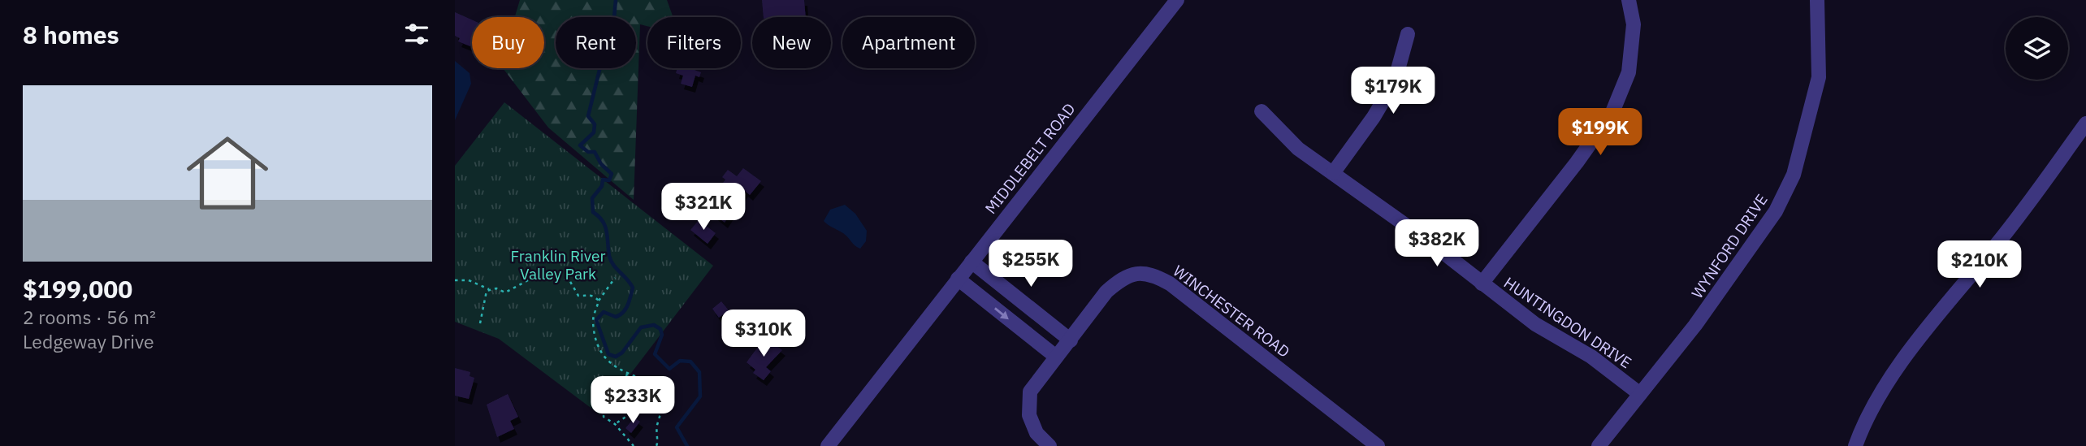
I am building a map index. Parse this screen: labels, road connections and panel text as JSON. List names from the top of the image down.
{
  "streets": {
    "street": [
      "MIDDLEBELT ROAD",
      "WYNFORD DRIVE",
      "WINCHESTER ROAD",
      "HUNTINGDON DRIVE"
    ]
  },
  "crossings": [
    ["WYNFORD DRIVE", "HUNTINGDON DRIVE"]
  ],
  "parks": ["Franklin River Valley Park"],
  "page": {
    "heading": "8 homes",
    "chip": [
      "Buy",
      "Rent",
      "Filters",
      "New",
      "Apartment"
    ],
    "price": [
      "$179K",
      "$199K",
      "$321K",
      "$382K",
      "$255K",
      "$210K",
      "$310K",
      "$233K"
    ],
    "list": [
      {
        "name": "$199,000",
        "note": "2 rooms · 56 m² · Ledgeway Drive"
      }
    ]
  }
}
